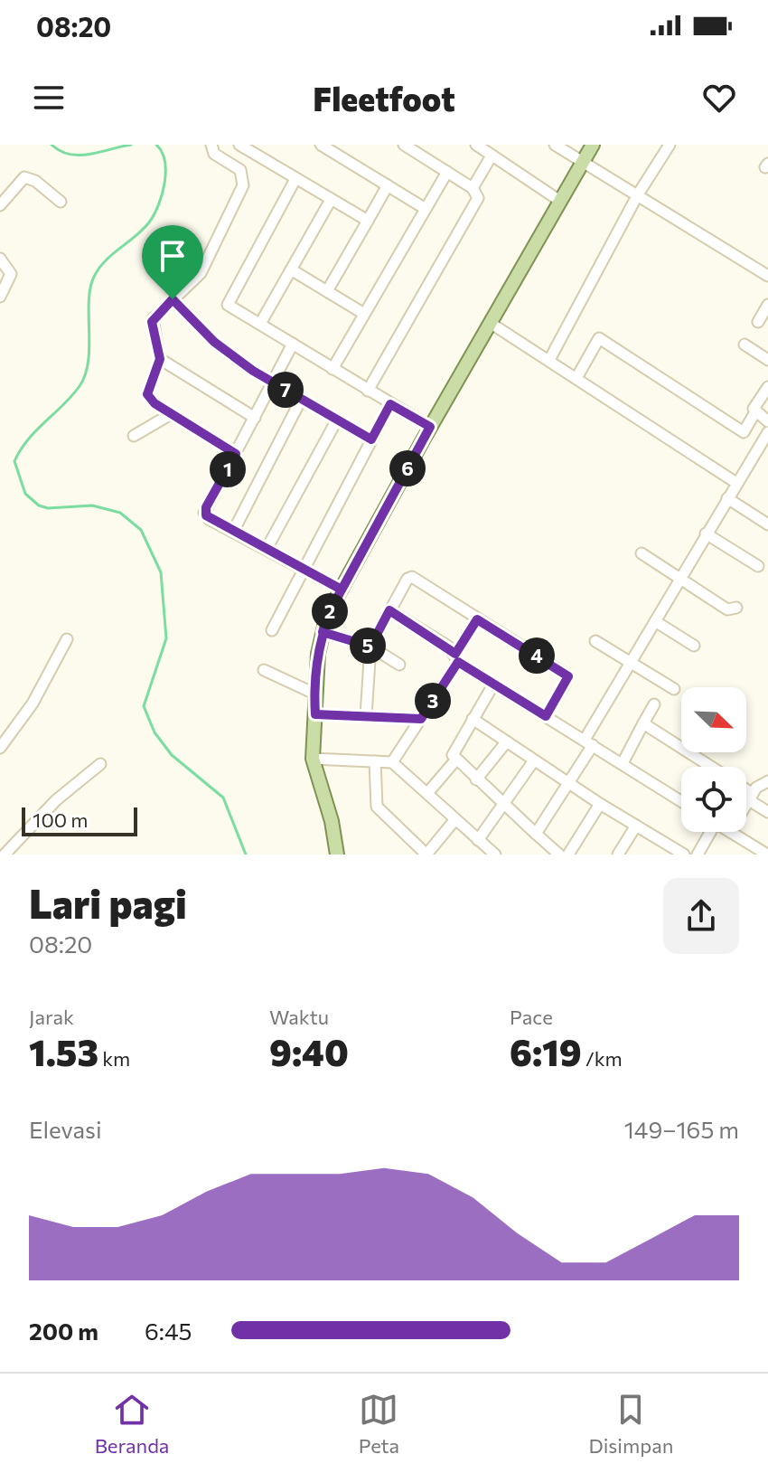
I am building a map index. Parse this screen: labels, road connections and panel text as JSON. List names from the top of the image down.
{
  "scale_bar": "100 m",
  "north": "bottom right",
  "page": {
    "status": "08:20",
    "header": "Fleetfoot",
    "pins": [
      "7",
      "6",
      "1",
      "2",
      "5",
      "4",
      "3"
    ],
    "scale": "100 m",
    "heading": ["Lari pagi", "08:20"],
    "stats": [
      ["Jarak", "1.53 km"],
      ["Waktu", "9:40"],
      ["Pace", "6:19 /km"]
    ],
    "chart": ["Elevasi", "149–165 m"],
    "list": [
      {
        "name": "200 m",
        "note": "6:45"
      }
    ],
    "tabs": ["Beranda", "Peta", "Disimpan"]
  }
}
